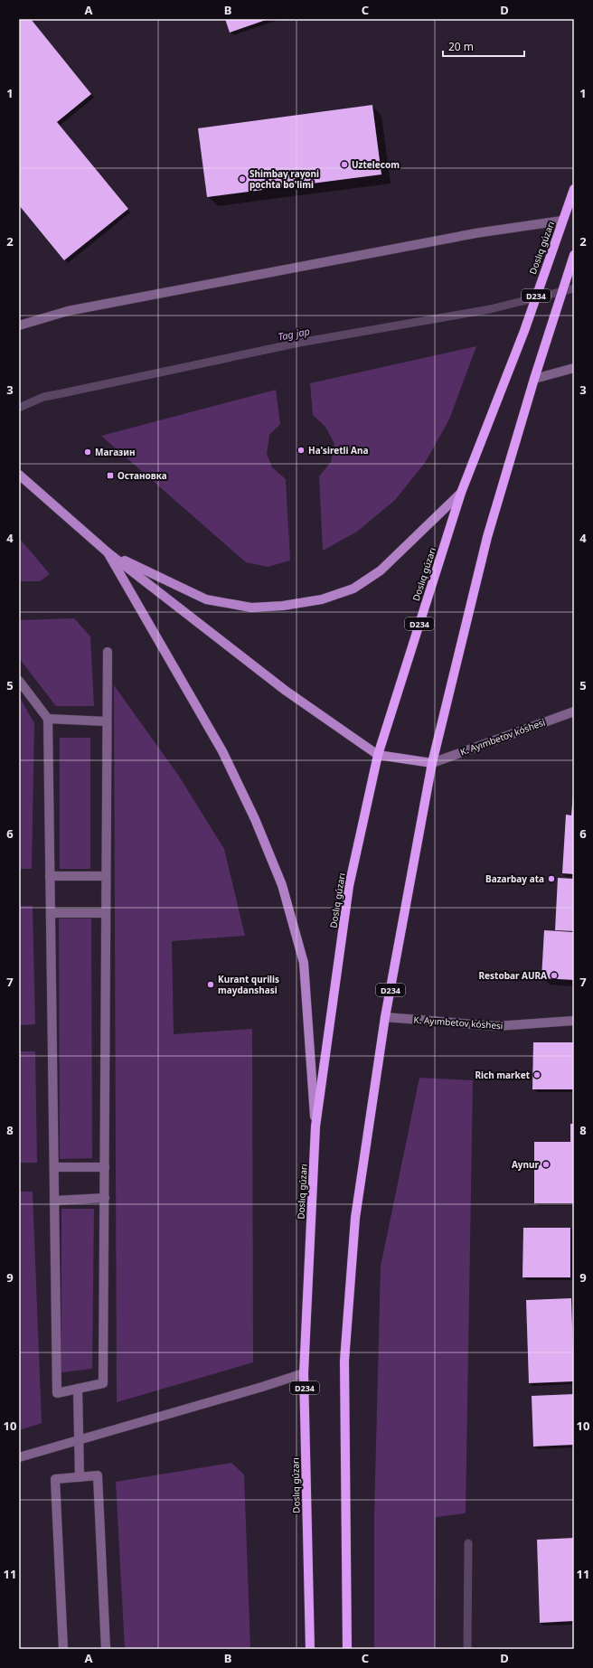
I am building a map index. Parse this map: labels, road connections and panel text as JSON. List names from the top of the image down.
{
  "streets": {
    "main road": ["Doslıq gúzarı", "D234"],
    "street": ["K. Ayımbetov kóshesi"]
  },
  "crossings": [
    ["D234", "K. Ayımbetov kóshesi"]
  ],
  "water": ["Tag jap"],
  "places": {
    "other": [
      "Uztelecom",
      "Shimbay rayoni pochta bo'limi",
      "Ha'siretli Ana",
      "Магазин",
      "Bazarbay ata",
      "Restobar AURA",
      "Kurant qurilis maydanshasi",
      "Rich market",
      "Aynur"
    ],
    "transit": ["Остановка"]
  },
  "scale_bar": "20 m",
  "grid": {
    "columns": [
      "A",
      "B",
      "C",
      "D"
    ],
    "rows": [
      "1",
      "2",
      "3",
      "4",
      "5",
      "6",
      "7",
      "8",
      "9",
      "10",
      "11"
    ]
  }
}
